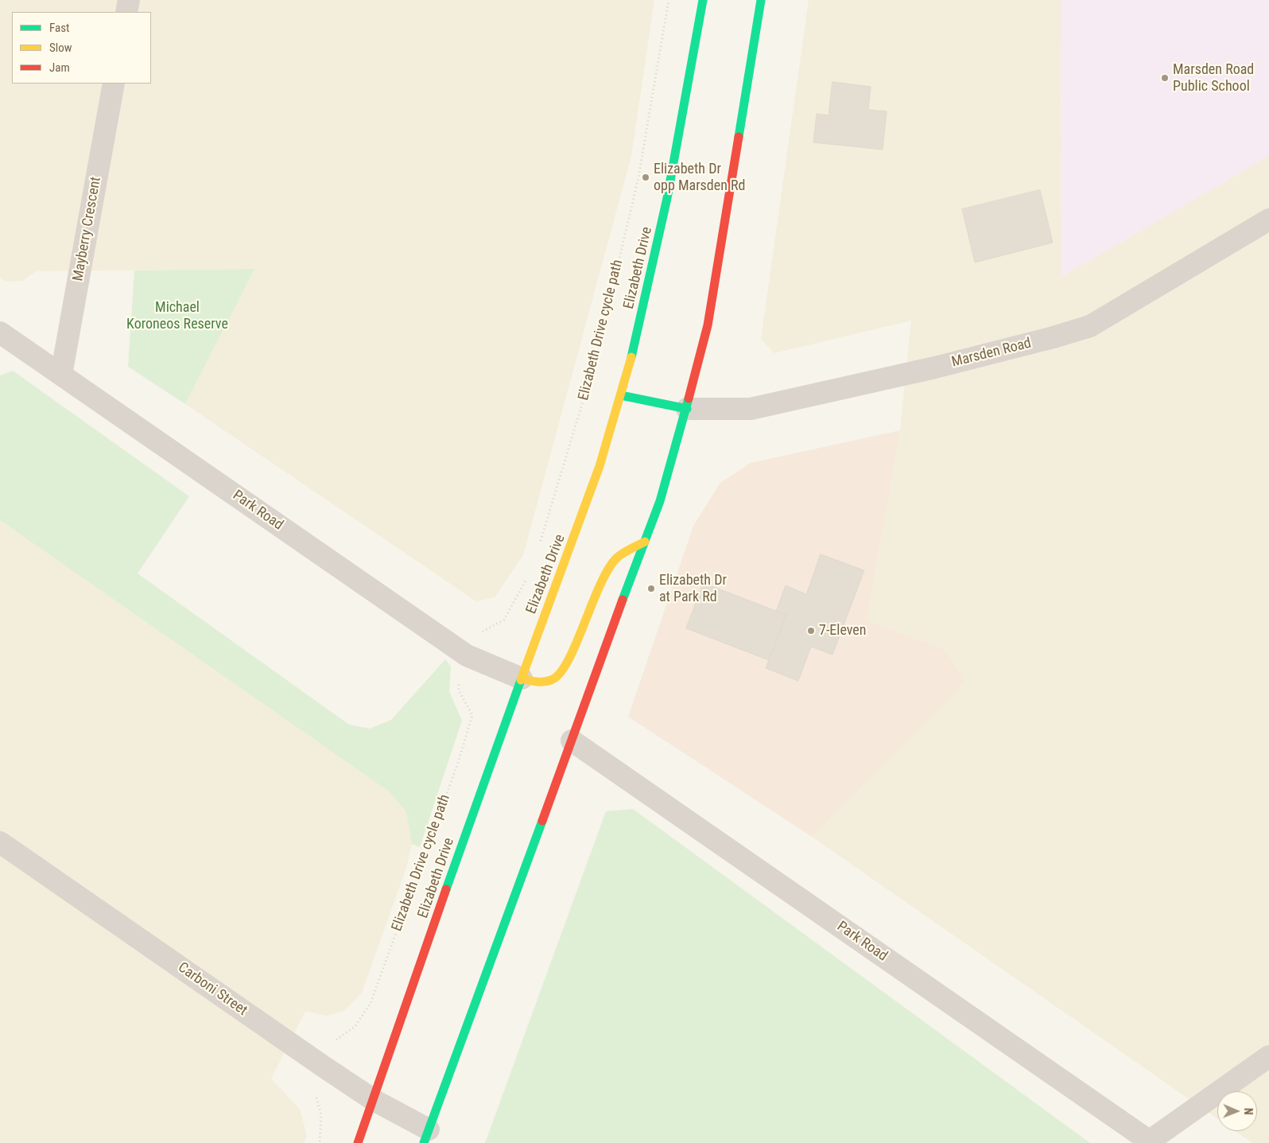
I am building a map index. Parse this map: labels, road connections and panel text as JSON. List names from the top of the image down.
{
  "streets": {
    "main road": ["Elizabeth Drive"],
    "street": [
      "Mayberry Crescent",
      "Marsden Road",
      "Park Road",
      "Carboni Street"
    ],
    "path": ["Elizabeth Drive cycle path"]
  },
  "crossings": [
    ["Mayberry Crescent", "Park Road"],
    ["Elizabeth Drive", "Park Road"],
    ["Elizabeth Drive", "Carboni Street"]
  ],
  "parks": ["Michael Koroneos Reserve"],
  "places": [
    "Marsden Road Public School",
    "Elizabeth Dr opp Marsden Rd",
    "Elizabeth Dr at Park Rd",
    "7-Eleven"
  ],
  "legend": ["Fast", "Slow", "Jam"],
  "north": "right"
}
